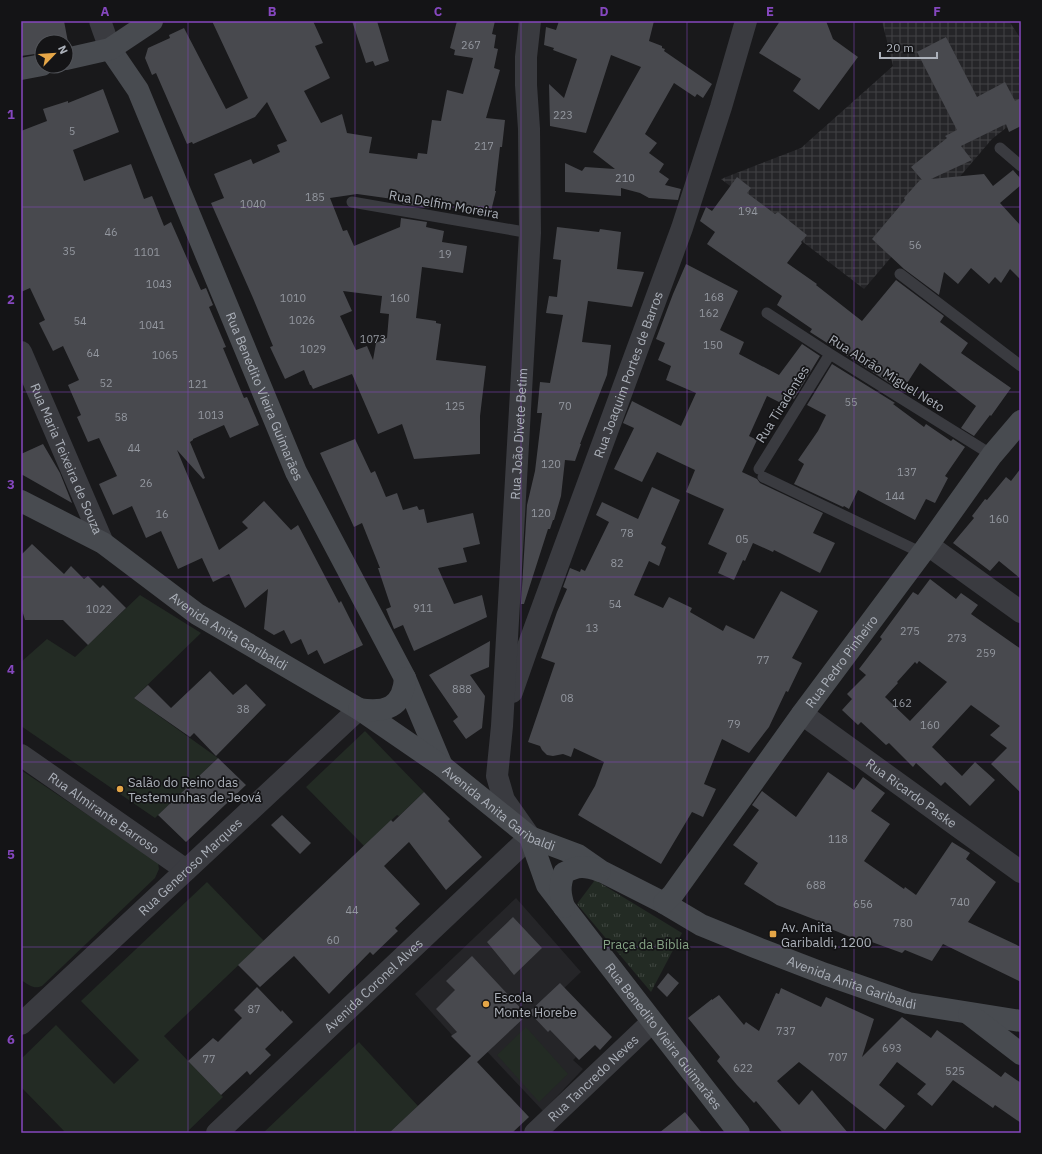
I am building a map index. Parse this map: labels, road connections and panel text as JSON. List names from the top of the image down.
{
  "streets": {
    "street": [
      "Rua Joaquim Portes de Barros",
      "Rua Benedito Vieira Guimarães",
      "Rua João Divete Betim",
      "Rua Maria Teixeira de Souza",
      "Avenida Anita Garibaldi",
      "Rua Pedro Pinheiro",
      "Rua Ricardo Paske",
      "Rua Almirante Barroso",
      "Rua Generoso Marques",
      "Avenida Coronel Alves",
      "Rua Tancredo Neves"
    ],
    "lane": ["Rua Delfim Moreira", "Rua Abrão Miguel Neto", "Rua Tiradentes"]
  },
  "crossings": [
    ["Rua Delfim Moreira", "Rua João Divete Betim"],
    ["Rua Abrão Miguel Neto", "Rua Tiradentes"],
    ["Rua Abrão Miguel Neto", "Rua Pedro Pinheiro"],
    ["Rua Joaquim Portes de Barros", "Rua João Divete Betim"],
    ["Rua Benedito Vieira Guimarães", "Rua João Divete Betim"],
    ["Rua Benedito Vieira Guimarães", "Avenida Anita Garibaldi"],
    ["Rua Benedito Vieira Guimarães", "Avenida Coronel Alves"],
    ["Rua Benedito Vieira Guimarães", "Rua Tancredo Neves"],
    ["Rua Tiradentes", "Rua Pedro Pinheiro"],
    ["Rua João Divete Betim", "Avenida Anita Garibaldi"],
    ["Rua João Divete Betim", "Avenida Coronel Alves"],
    ["Rua Maria Teixeira de Souza", "Avenida Anita Garibaldi"],
    ["Avenida Anita Garibaldi", "Rua Pedro Pinheiro"],
    ["Avenida Anita Garibaldi", "Rua Generoso Marques"],
    ["Avenida Anita Garibaldi", "Avenida Coronel Alves"],
    ["Rua Pedro Pinheiro", "Rua Ricardo Paske"],
    ["Rua Almirante Barroso", "Rua Generoso Marques"]
  ],
  "parks": ["Praça da Bíblia"],
  "places": {
    "other": ["Salão do Reino das Testemunhas de Jeová", "Escola Monte Horebe"],
    "transit": ["Av. Anita Garibaldi, 1200"]
  },
  "house_numbers": [
    "267",
    "223",
    "5",
    "217",
    "210",
    "185",
    "1040",
    "194",
    "46",
    "56",
    "35",
    "1101",
    "19",
    "1043",
    "168",
    "1010",
    "160",
    "162",
    "1026",
    "54",
    "1041",
    "1073",
    "150",
    "1029",
    "64",
    "1065",
    "52",
    "121",
    "55",
    "125",
    "70",
    "1013",
    "58",
    "44",
    "120",
    "137",
    "26",
    "144",
    "120",
    "16",
    "160",
    "78",
    "05",
    "82",
    "54",
    "911",
    "1022",
    "13",
    "275",
    "273",
    "259",
    "77",
    "888",
    "08",
    "162",
    "38",
    "79",
    "160",
    "118",
    "688",
    "740",
    "656",
    "44",
    "780",
    "60",
    "87",
    "737",
    "693",
    "707",
    "77",
    "622",
    "525"
  ],
  "scale_bar": "20 m",
  "north": "top right",
  "grid": {
    "columns": [
      "A",
      "B",
      "C",
      "D",
      "E",
      "F"
    ],
    "rows": [
      "1",
      "2",
      "3",
      "4",
      "5",
      "6"
    ]
  }
}
